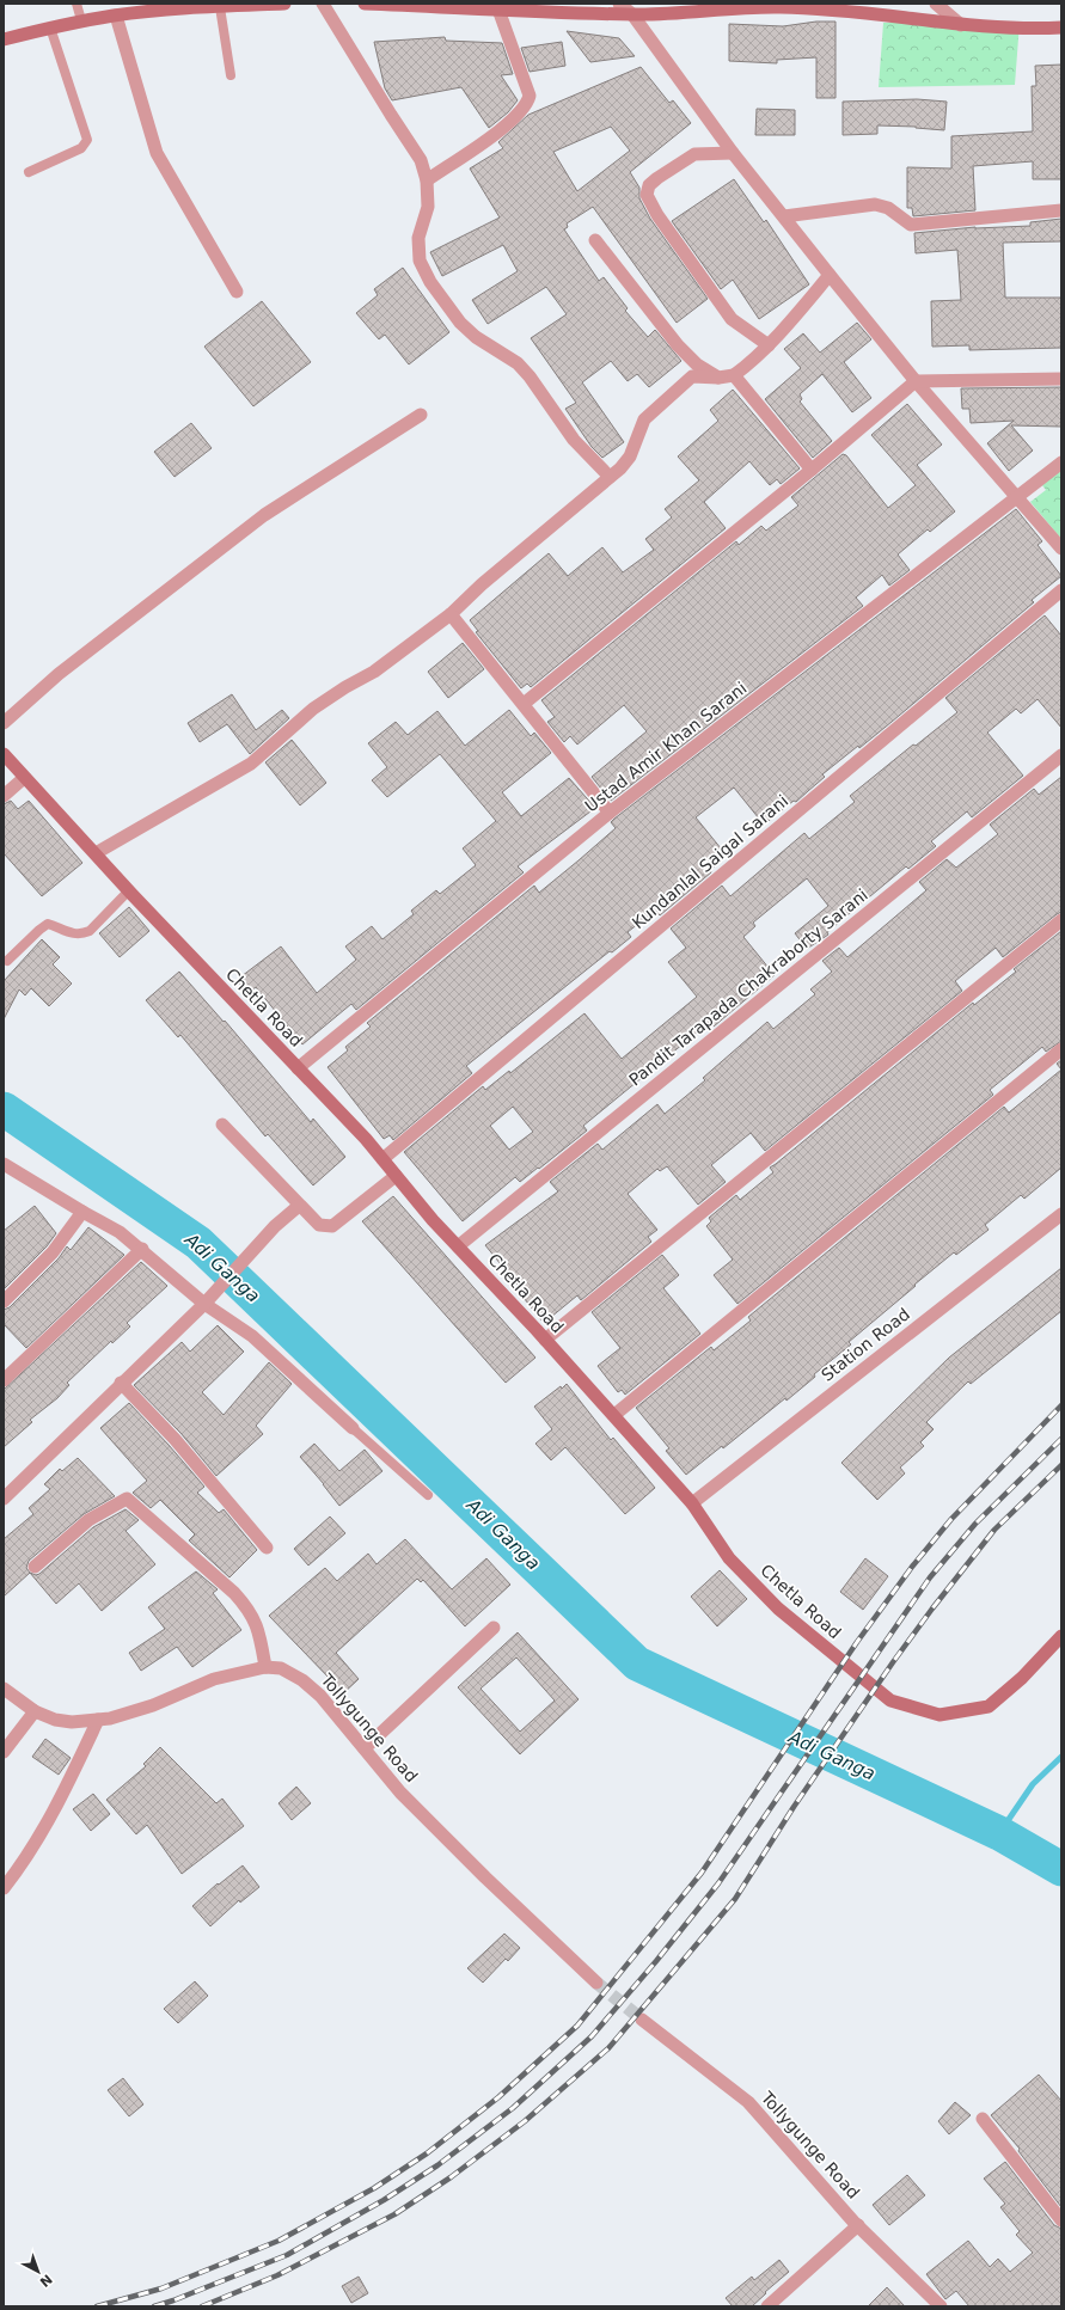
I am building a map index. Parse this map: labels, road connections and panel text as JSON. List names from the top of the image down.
{
  "streets": {
    "main road": ["Chetla Road"],
    "street": [
      "Ustad Amir Khan Sarani",
      "Kundanlal Saigal Sarani",
      "Pandit Tarapada Chakraborty Sarani",
      "Station Road",
      "Tollygunge Road"
    ]
  },
  "crossings": [
    ["Ustad Amir Khan Sarani", "Chetla Road"],
    ["Kundanlal Saigal Sarani", "Chetla Road"],
    ["Pandit Tarapada Chakraborty Sarani", "Chetla Road"],
    ["Chetla Road", "Station Road"]
  ],
  "water": ["Adi Ganga"],
  "north": "bottom right"
}
